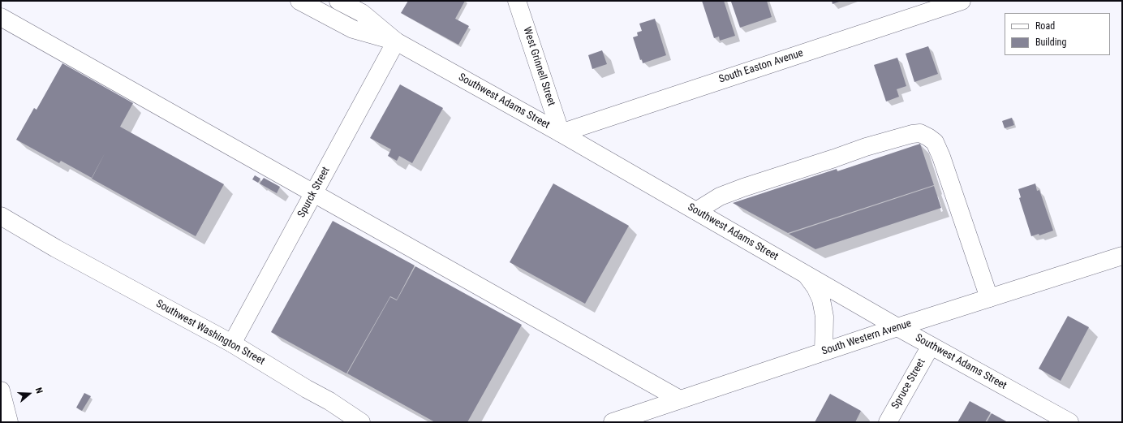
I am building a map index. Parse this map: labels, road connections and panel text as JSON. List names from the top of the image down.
{
  "streets": {
    "main road": [
      "West Grinnell Street",
      "South Easton Avenue",
      "Southwest Adams Street",
      "Spurck Street",
      "Southwest Washington Street",
      "South Western Avenue",
      "Spruce Street"
    ]
  },
  "crossings": [
    ["West Grinnell Street", "South Easton Avenue"],
    ["West Grinnell Street", "Southwest Adams Street"],
    ["South Easton Avenue", "Southwest Adams Street"],
    ["Southwest Adams Street", "Spurck Street"],
    ["Southwest Adams Street", "South Western Avenue"],
    ["Southwest Adams Street", "Spruce Street"],
    ["Spurck Street", "Southwest Washington Street"]
  ],
  "legend": ["Road", "Building"],
  "north": "right"
}
